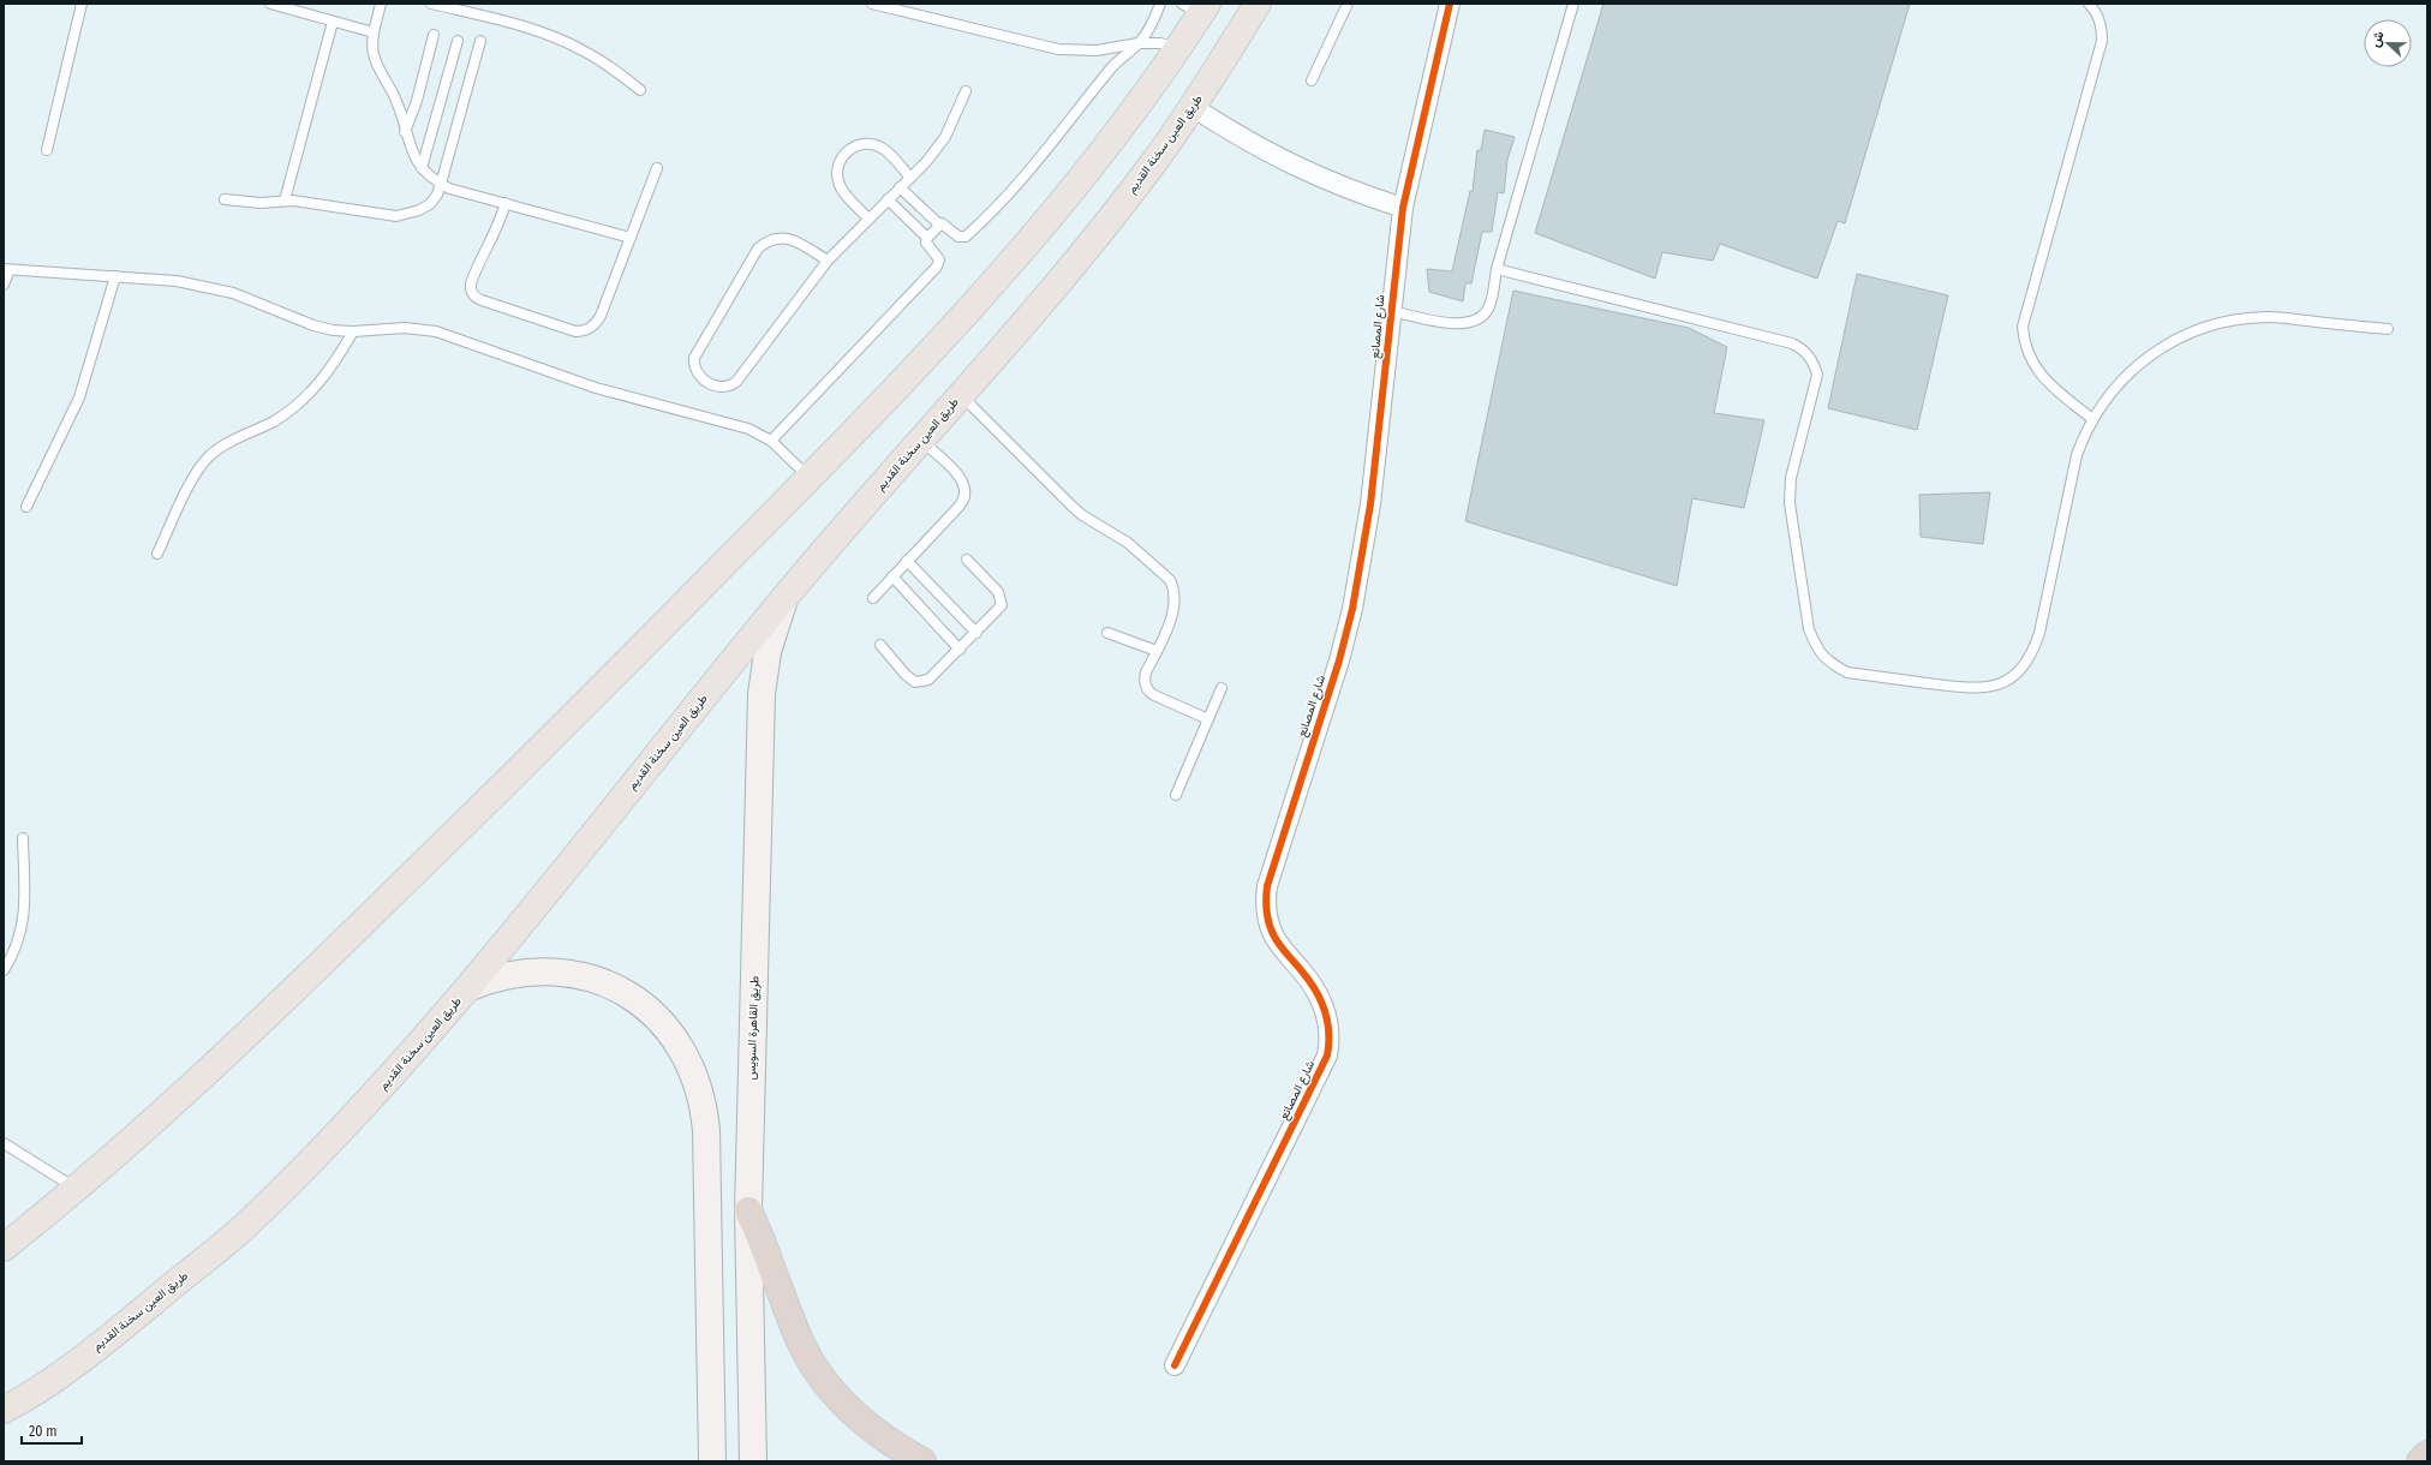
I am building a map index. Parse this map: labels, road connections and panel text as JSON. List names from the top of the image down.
{
  "streets": {
    "main road": ["طريق العين سخنة القديم", "طريق القاهرة السويس"],
    "street": ["شارع المصانع"]
  },
  "crossings": [
    ["طريق العين سخنة القديم", "طريق القاهرة السويس"]
  ],
  "scale_bar": "20 m",
  "north": "left"
}
